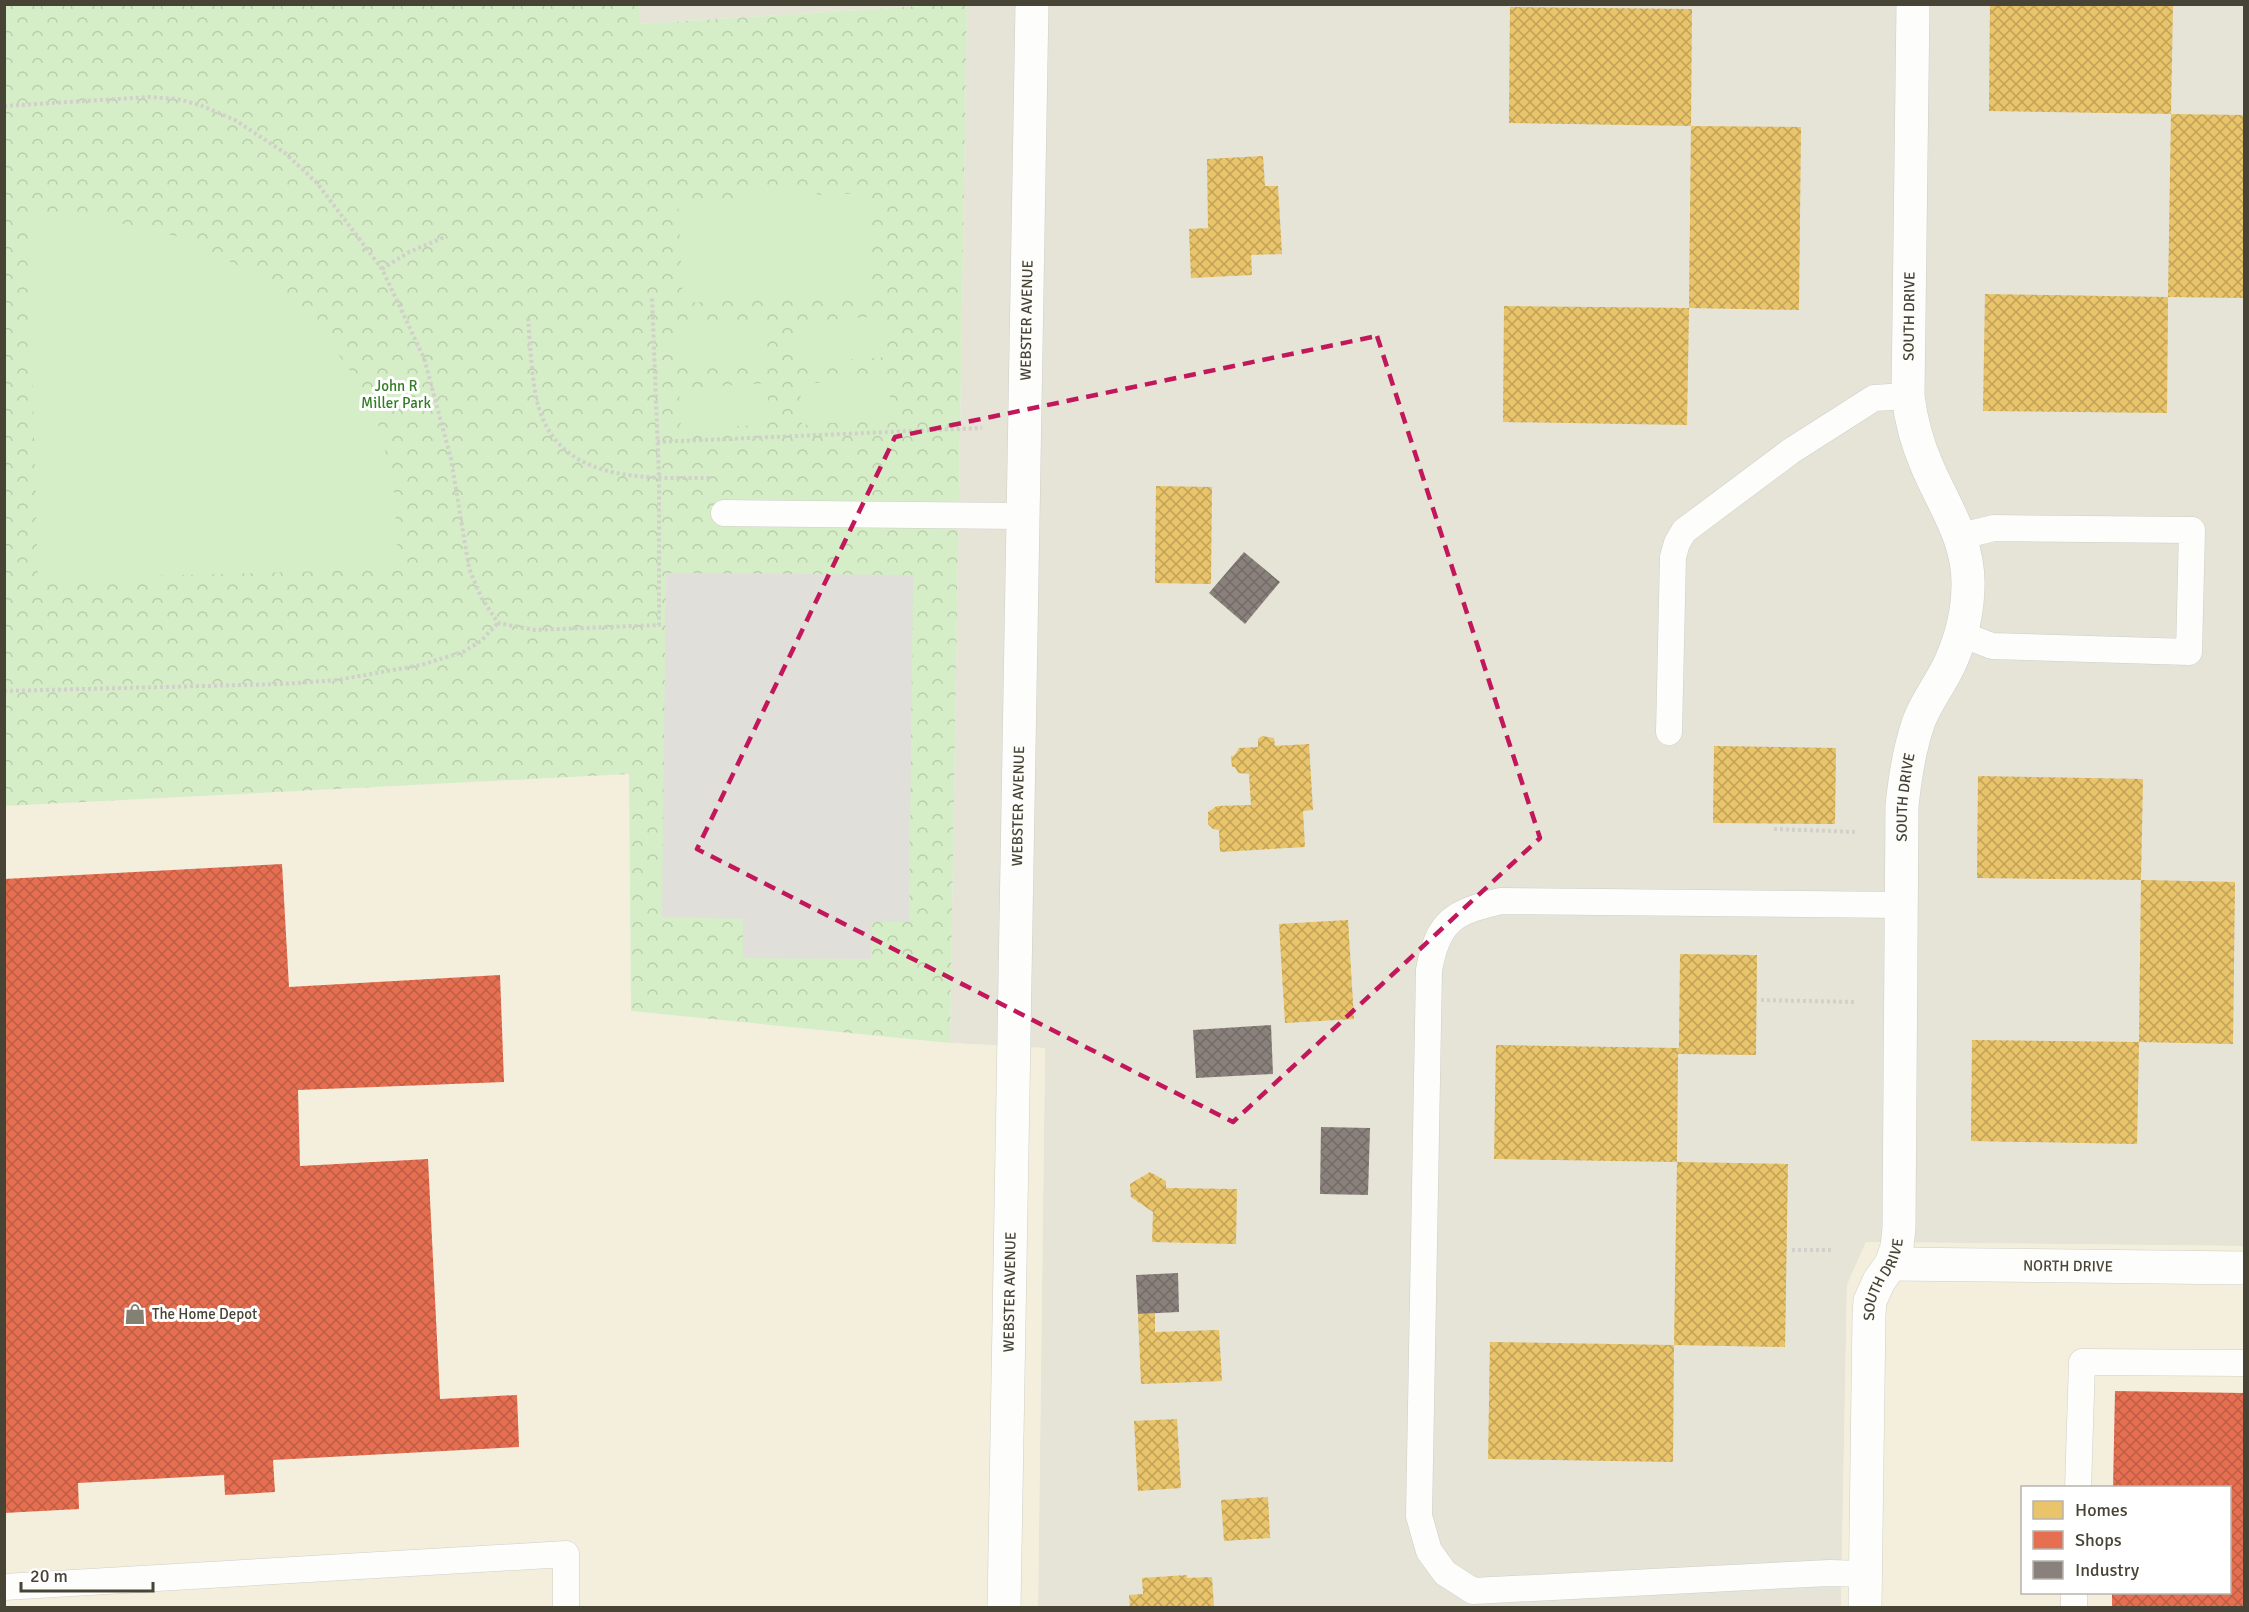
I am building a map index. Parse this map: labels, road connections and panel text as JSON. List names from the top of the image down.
{
  "streets": {
    "street": ["SOUTH DRIVE", "WEBSTER AVENUE", "NORTH DRIVE"]
  },
  "crossings": [
    ["SOUTH DRIVE", "NORTH DRIVE"]
  ],
  "parks": ["John R Miller Park"],
  "places": {
    "shop": ["The Home Depot"]
  },
  "legend": ["Homes", "Shops", "Industry"],
  "scale_bar": "20 m"
}
